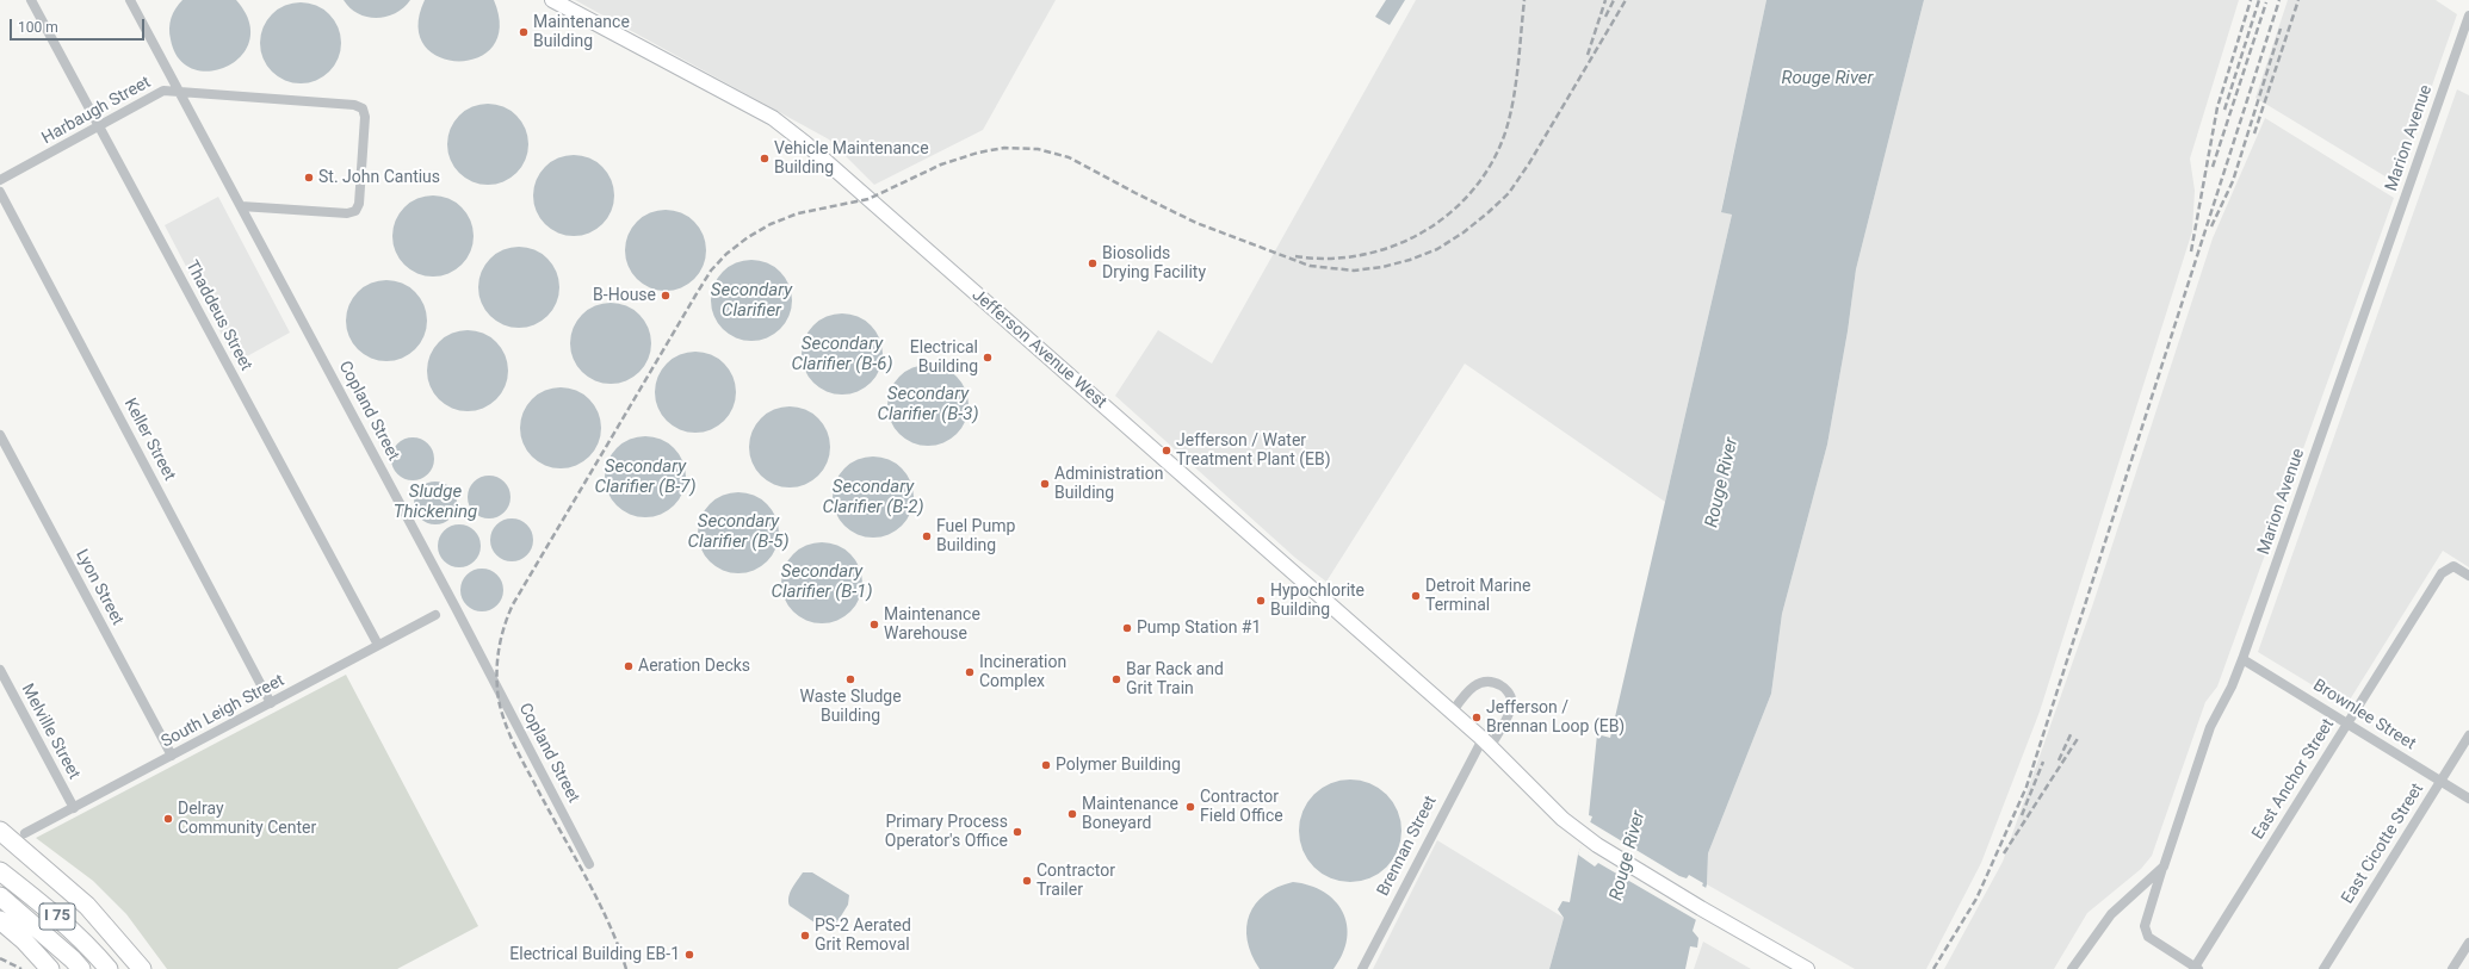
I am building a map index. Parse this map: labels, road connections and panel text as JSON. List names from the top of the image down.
{
  "streets": {
    "highway": ["I 75"],
    "main road": ["Jefferson Avenue West"],
    "street": [
      "Harbaugh Street",
      "Marion Avenue",
      "Thaddeus Street",
      "Copland Street",
      "Keller Street",
      "Lyon Street",
      "South Leigh Street",
      "Brownlee Street",
      "Melville Street",
      "East Anchor Street",
      "East Cicotte Street",
      "Brennan Street"
    ]
  },
  "crossings": [
    ["Harbaugh Street", "Thaddeus Street"],
    ["Harbaugh Street", "Copland Street"],
    ["Marion Avenue", "Brownlee Street"],
    ["Thaddeus Street", "South Leigh Street"],
    ["Jefferson Avenue West", "Brennan Street"],
    ["Keller Street", "South Leigh Street"],
    ["Lyon Street", "South Leigh Street"],
    ["South Leigh Street", "Melville Street"],
    ["Brownlee Street", "East Anchor Street"],
    ["Brownlee Street", "East Cicotte Street"]
  ],
  "water": [
    "Rouge River",
    "Secondary Clarifier",
    "Secondary Clarifier (B-6)",
    "Secondary Clarifier (B-3)",
    "Secondary Clarifier (B-7)",
    "Secondary Clarifier (B-2)",
    "Sludge Thickening",
    "Secondary Clarifier (B-5)",
    "Secondary Clarifier (B-1)"
  ],
  "places": [
    "Maintenance Building",
    "Vehicle Maintenance Building",
    "St. John Cantius",
    "Biosolids Drying Facility",
    "B-House",
    "Electrical Building",
    "Jefferson / Water Treatment Plant (EB)",
    "Administration Building",
    "Fuel Pump Building",
    "Detroit Marine Terminal",
    "Hypochlorite Building",
    "Maintenance Warehouse",
    "Pump Station #1",
    "Aeration Decks",
    "Incineration Complex",
    "Waste Sludge Building",
    "Bar Rack and Grit Train",
    "Jefferson / Brennan Loop (EB)",
    "Polymer Building",
    "Contractor Field Office",
    "Maintenance Boneyard",
    "Delray Community Center",
    "Primary Process Operator's Office",
    "Contractor Trailer",
    "PS-2 Aerated Grit Removal",
    "Electrical Building EB-1"
  ],
  "scale_bar": "100 m"
}
